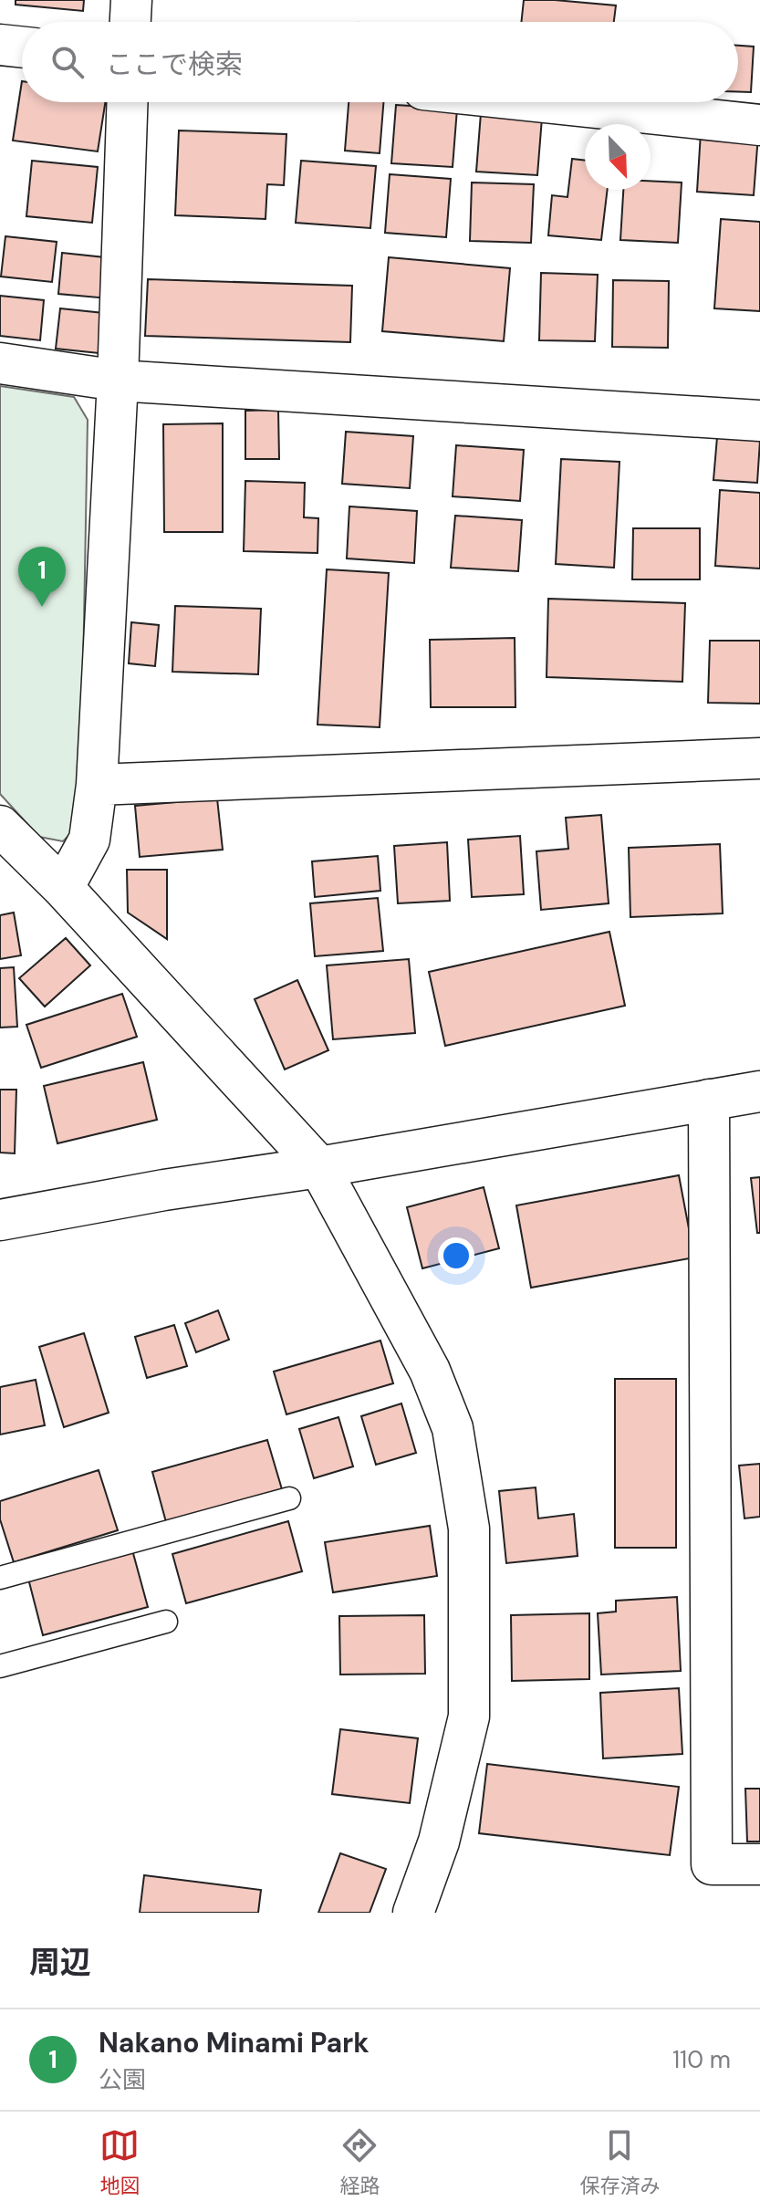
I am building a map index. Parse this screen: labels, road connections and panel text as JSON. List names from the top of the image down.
{
  "north": "bottom right",
  "page": {
    "search": "ここで検索",
    "pins": "1",
    "heading": "周辺",
    "list": [
      {
        "mark": "1",
        "name": "Nakano Minami Park",
        "note": "公園",
        "value": "110 m"
      }
    ],
    "nav": ["地図", "経路", "保存済み"]
  }
}
